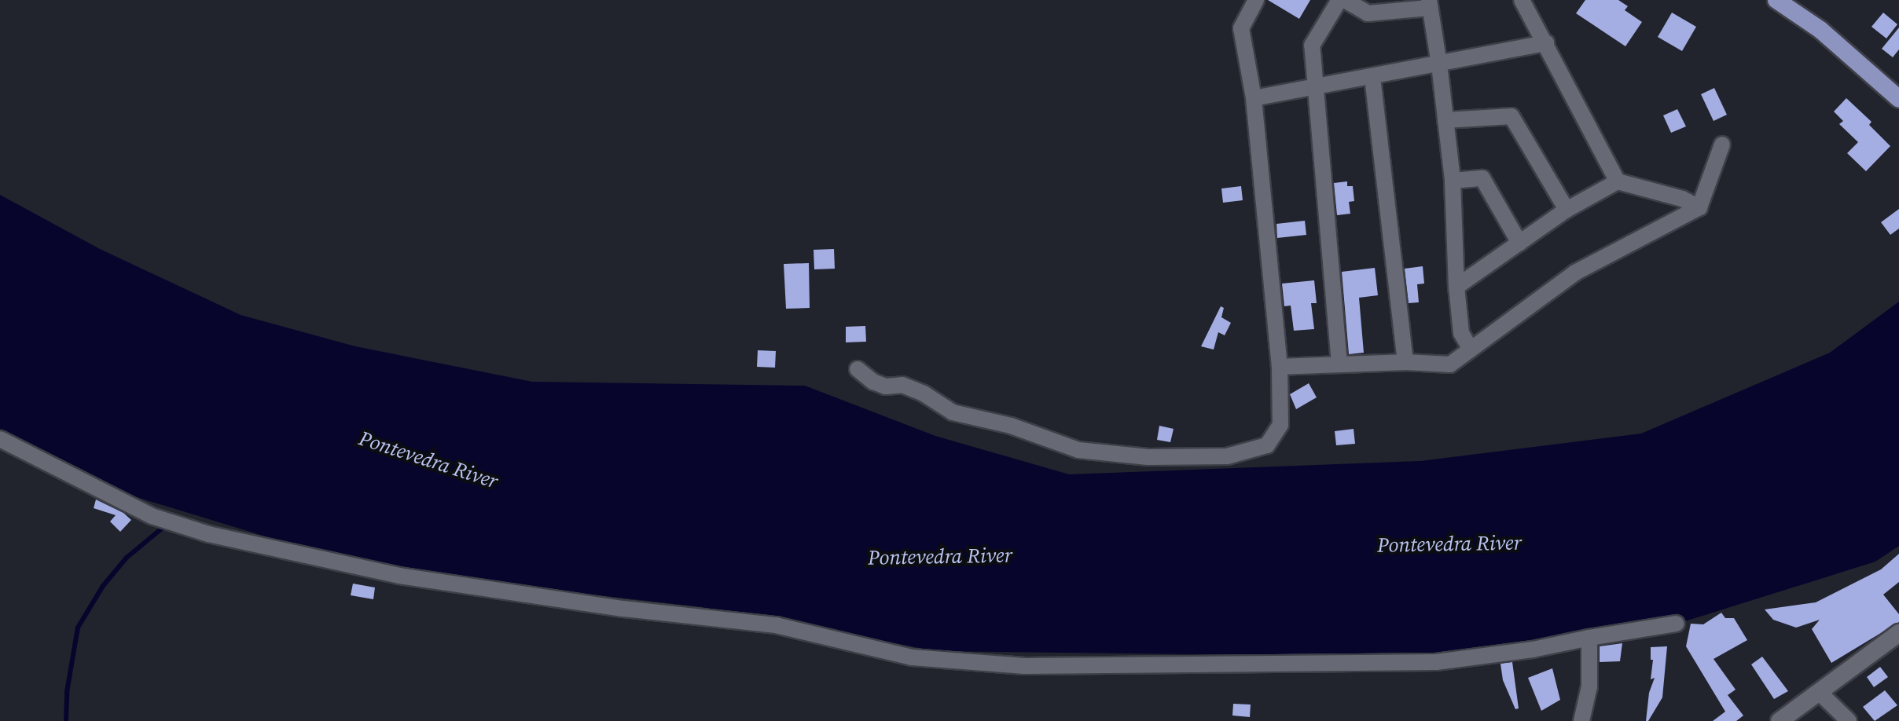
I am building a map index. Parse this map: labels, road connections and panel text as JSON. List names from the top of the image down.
{
  "water": ["Pontevedra River"]
}
